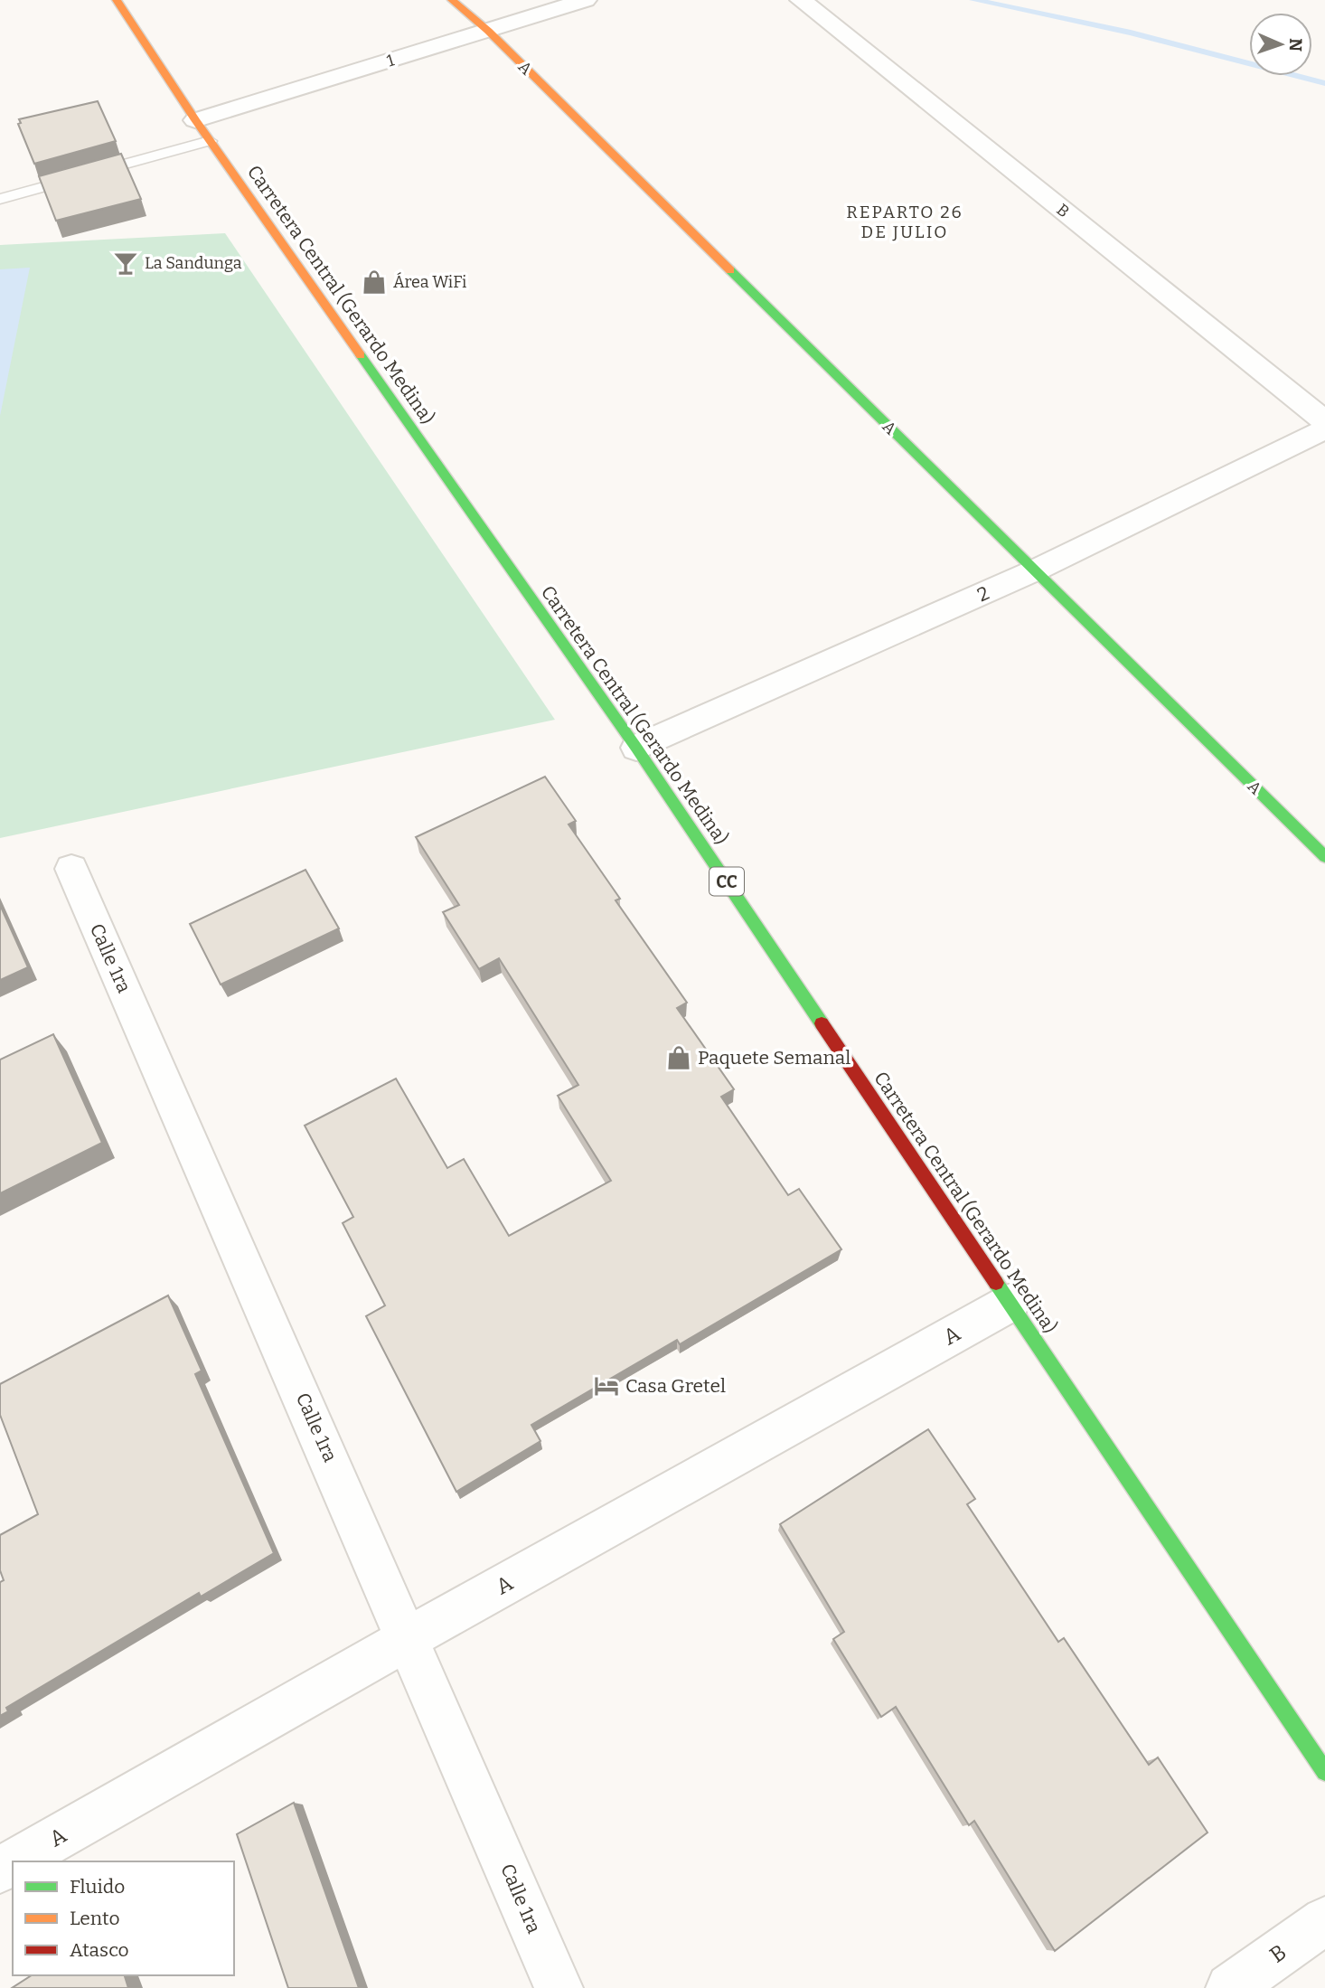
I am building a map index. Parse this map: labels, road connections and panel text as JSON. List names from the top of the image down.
{
  "streets": {
    "main road": ["A", "Carretera Central (Gerardo Medina)", "CC"],
    "street": [
      "1",
      "B",
      "2",
      "Calle 1ra"
    ]
  },
  "crossings": [
    ["1", "A"],
    ["1", "Carretera Central (Gerardo Medina)"],
    ["A", "Carretera Central (Gerardo Medina)"],
    ["A", "2"],
    ["A", "Calle 1ra"],
    ["Carretera Central (Gerardo Medina)", "2"]
  ],
  "districts": ["REPARTO 26 DE JULIO"],
  "places": {
    "bar": ["La Sandunga"],
    "shop": ["Área WiFi", "Paquete Semanal"],
    "hotel": ["Casa Gretel"]
  },
  "legend": ["Fluido", "Lento", "Atasco"],
  "north": "right"
}
